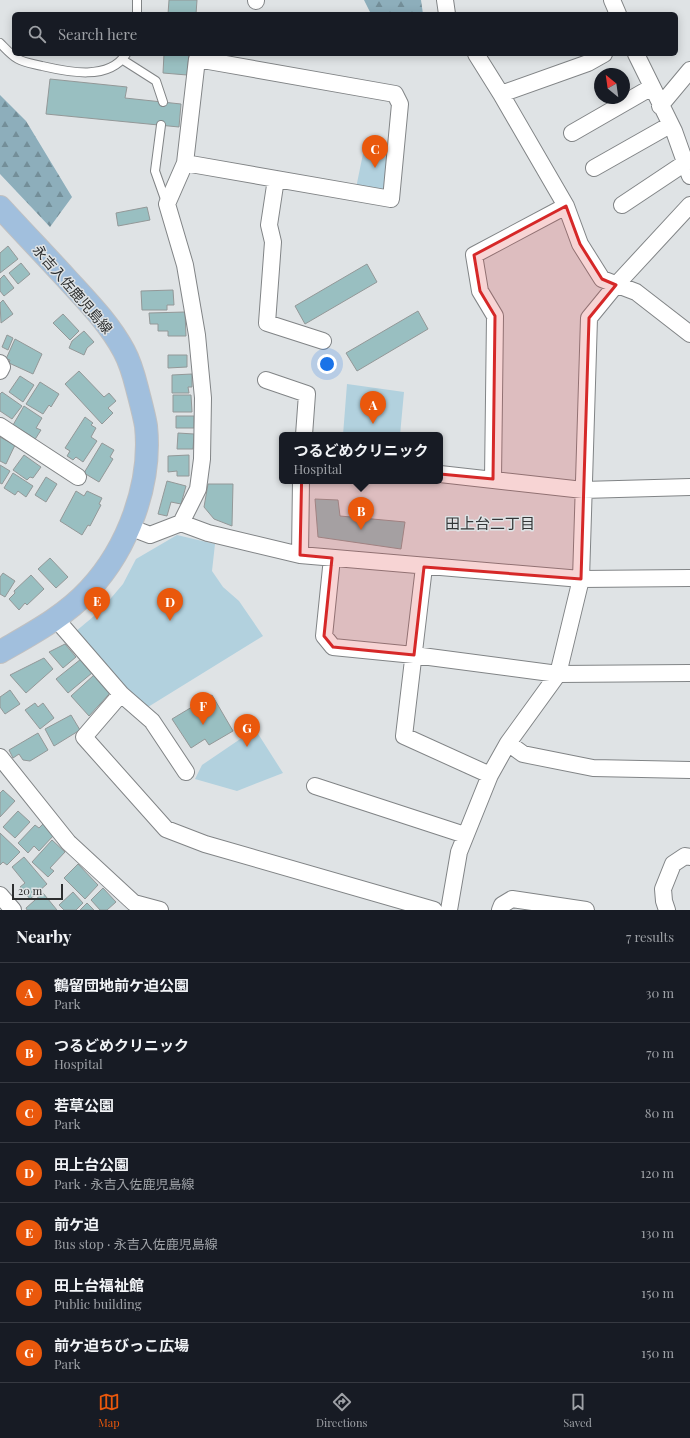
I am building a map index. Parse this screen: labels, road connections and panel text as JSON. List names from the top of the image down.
{
  "streets": {
    "main road": ["永吉入佐鹿児島線"]
  },
  "districts": ["田上台二丁目"],
  "scale_bar": "20 m",
  "north": "top left",
  "page": {
    "search": "Search here",
    "pins": [
      "C",
      "A",
      "B",
      "E",
      "D",
      "F",
      "G"
    ],
    "popup": ["つるどめクリニック", "Hospital"],
    "scale": "20 m",
    "heading": ["Nearby", "7 results"],
    "list": [
      {
        "mark": "A",
        "name": "鶴留団地前ケ迫公園",
        "note": "Park",
        "value": "30 m"
      },
      {
        "mark": "B",
        "name": "つるどめクリニック",
        "note": "Hospital",
        "value": "70 m"
      },
      {
        "mark": "C",
        "name": "若草公園",
        "note": "Park",
        "value": "80 m"
      },
      {
        "mark": "D",
        "name": "田上台公園",
        "note": "Park · 永吉入佐鹿児島線",
        "value": "120 m"
      },
      {
        "mark": "E",
        "name": "前ケ迫",
        "note": "Bus stop · 永吉入佐鹿児島線",
        "value": "130 m"
      },
      {
        "mark": "F",
        "name": "田上台福祉館",
        "note": "Public building",
        "value": "150 m"
      },
      {
        "mark": "G",
        "name": "前ケ迫ちびっこ広場",
        "note": "Park",
        "value": "150 m"
      }
    ],
    "nav": ["Map", "Directions", "Saved"]
  }
}
